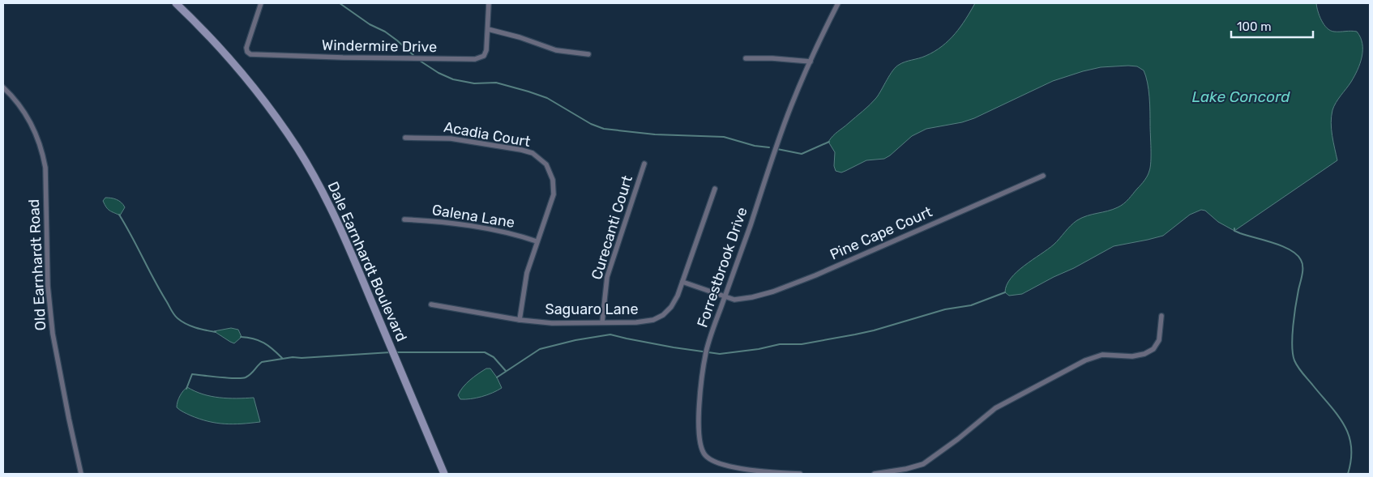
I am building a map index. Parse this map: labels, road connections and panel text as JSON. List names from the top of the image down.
{
  "streets": {
    "main road": ["Dale Earnhardt Boulevard"],
    "street": [
      "Windermire Drive",
      "Acadia Court",
      "Galena Lane",
      "Curecanti Court",
      "Pine Cape Court",
      "Old Earnhardt Road",
      "Forrestbrook Drive",
      "Saguaro Lane"
    ]
  },
  "crossings": [
    ["Acadia Court", "Galena Lane"],
    ["Acadia Court", "Saguaro Lane"],
    ["Curecanti Court", "Saguaro Lane"],
    ["Pine Cape Court", "Forrestbrook Drive"],
    ["Pine Cape Court", "Saguaro Lane"]
  ],
  "water": ["Lake Concord"],
  "scale_bar": "100 m"
}
